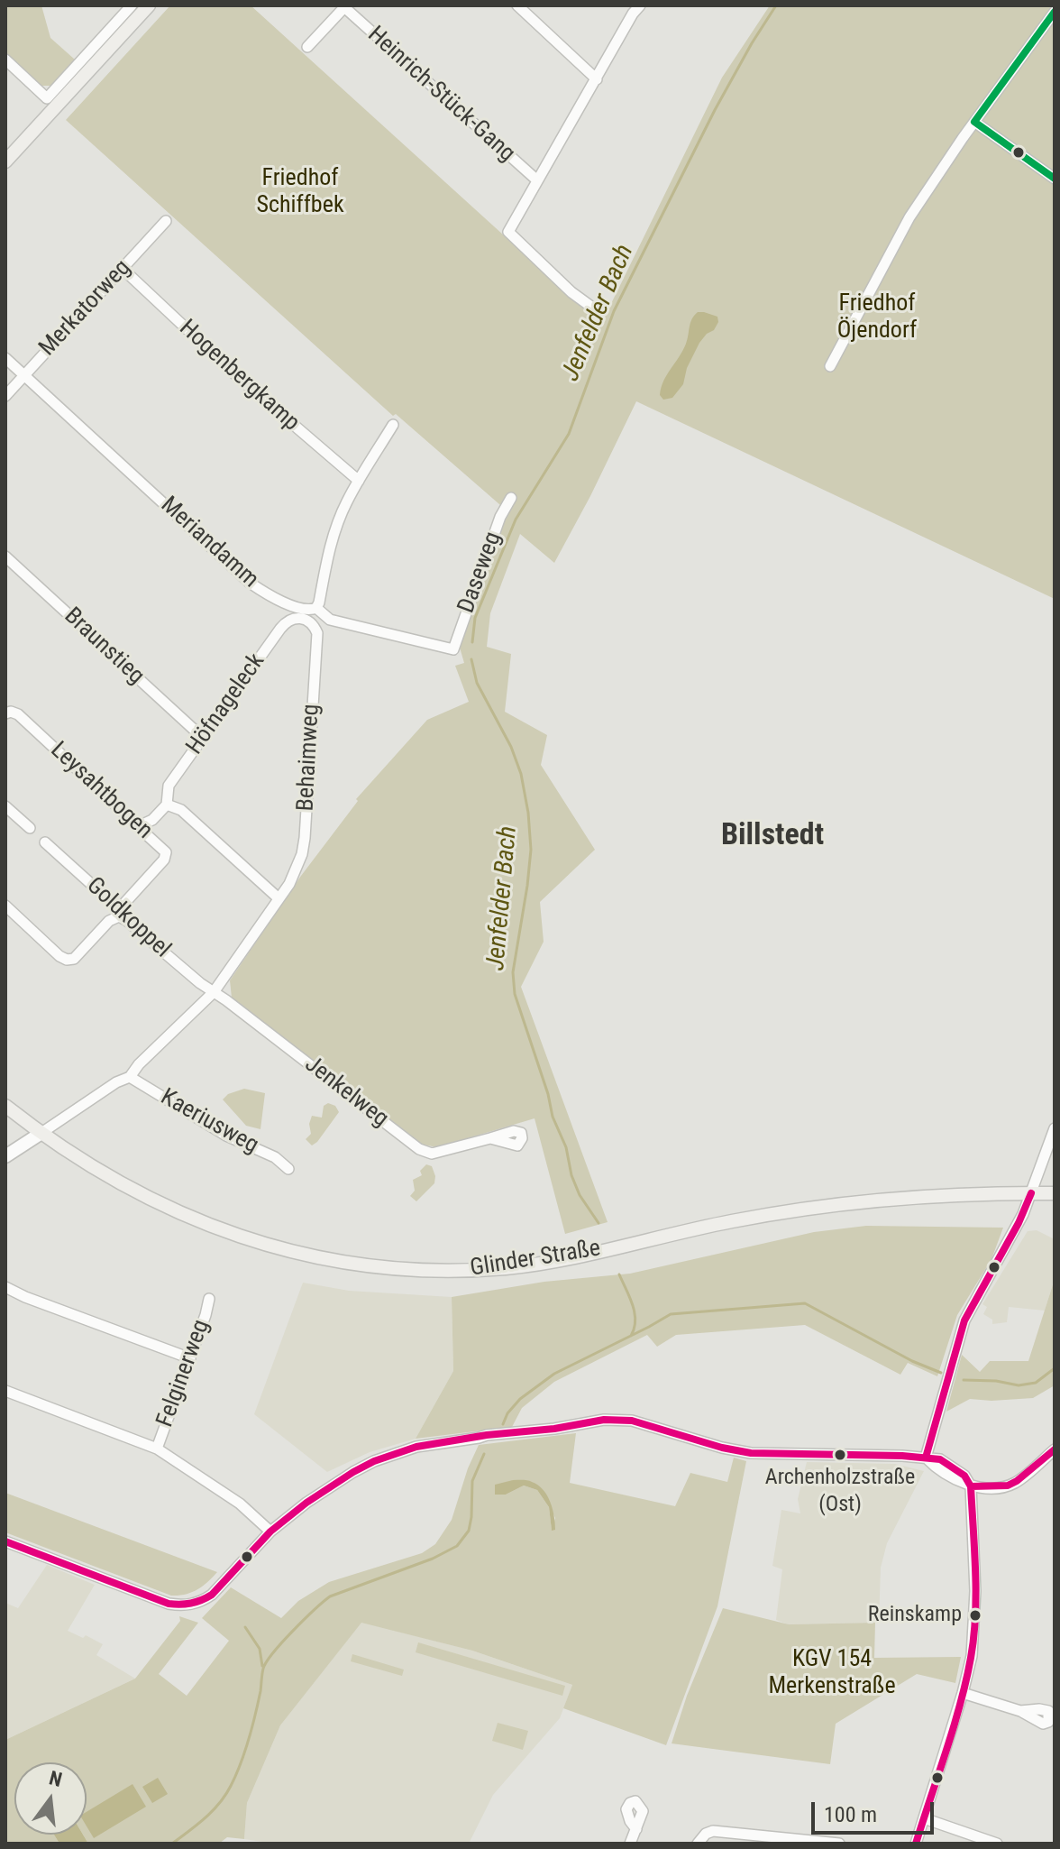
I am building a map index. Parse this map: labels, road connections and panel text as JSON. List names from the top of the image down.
{
  "streets": {
    "main road": ["Glinder Straße"],
    "street": [
      "Heinrich-Stück-Gang",
      "Merkatorweg",
      "Hogenbergkamp",
      "Meriandamm",
      "Daseweg",
      "Braunstieg",
      "Höfnageleck",
      "Behaimweg",
      "Leysahtbogen",
      "Goldkoppel",
      "Jenkelweg",
      "Kaeriusweg",
      "Felginerweg"
    ]
  },
  "crossings": [
    ["Merkatorweg", "Hogenbergkamp"],
    ["Merkatorweg", "Meriandamm"],
    ["Meriandamm", "Daseweg"],
    ["Braunstieg", "Höfnageleck"],
    ["Höfnageleck", "Behaimweg"],
    ["Leysahtbogen", "Goldkoppel"],
    ["Goldkoppel", "Jenkelweg"]
  ],
  "districts": ["Billstedt"],
  "water": ["Jenfelder Bach"],
  "parks": ["Friedhof Schiffbek", "Friedhof Öjendorf", "KGV 154 Merkenstraße"],
  "places": ["Archenholzstraße (Ost)", "Reinskamp"],
  "scale_bar": "100 m",
  "north": "top"
}
